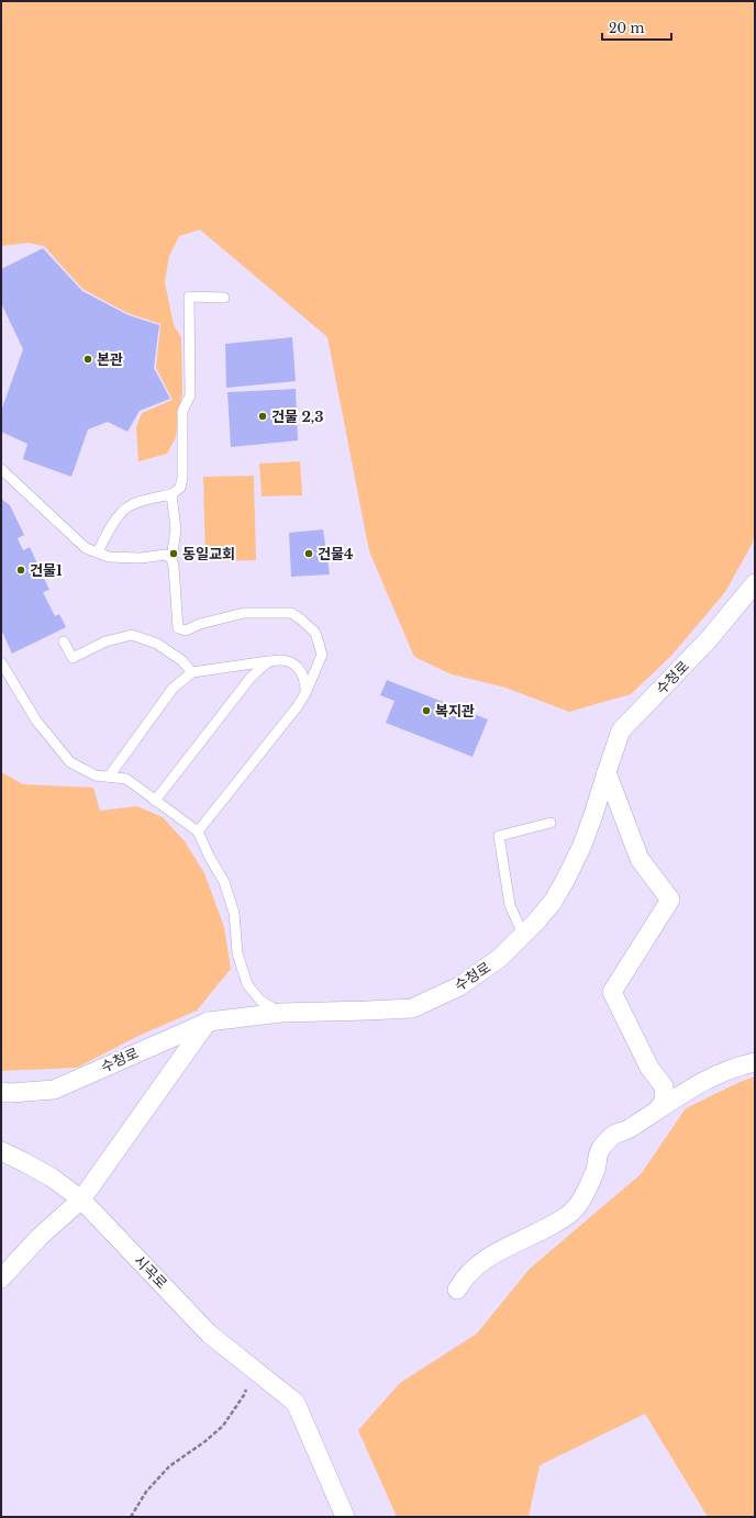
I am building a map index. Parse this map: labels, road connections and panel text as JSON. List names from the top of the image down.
{
  "streets": {
    "street": ["수청로", "시곡로"]
  },
  "places": [
    "본관",
    "건물 2,3",
    "동일교회",
    "건물4",
    "건물1",
    "복지관"
  ],
  "scale_bar": "20 m"
}
